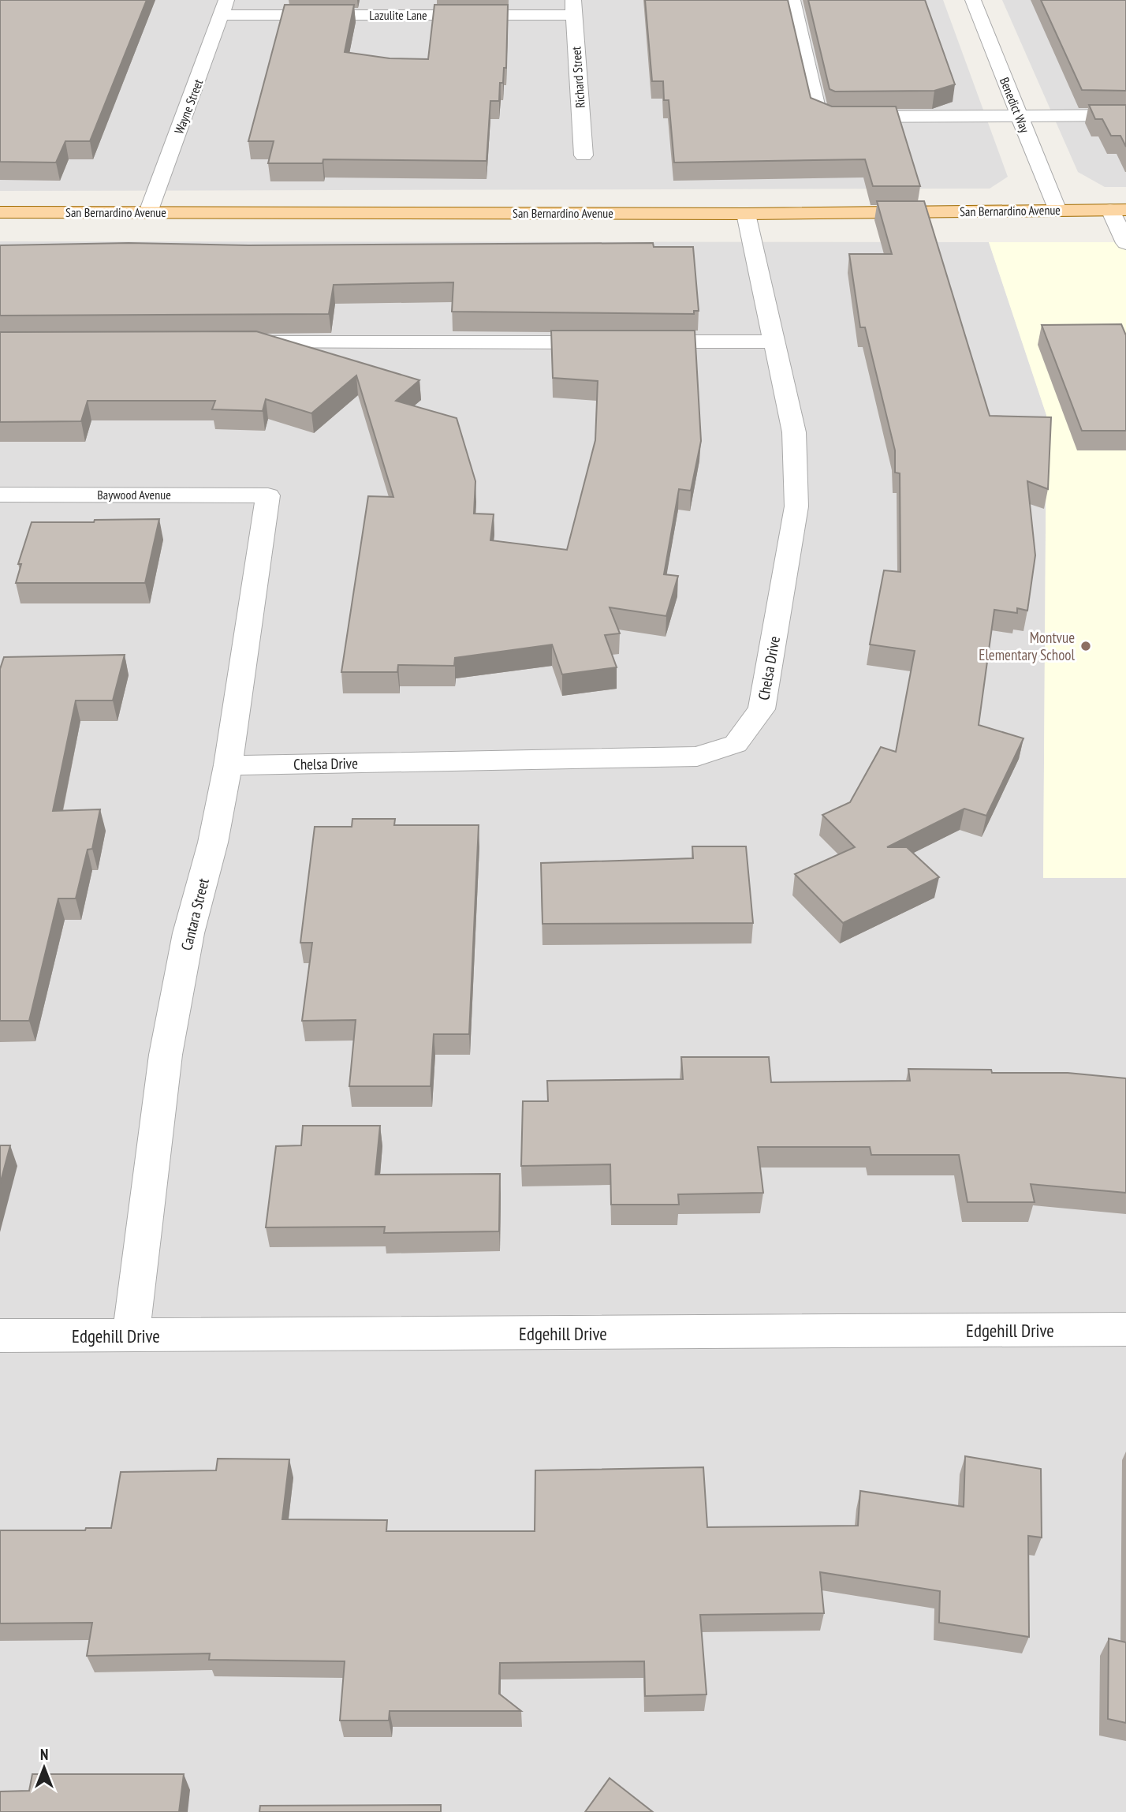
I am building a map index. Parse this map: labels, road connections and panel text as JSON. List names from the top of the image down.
{
  "streets": {
    "main road": ["San Bernardino Avenue"],
    "street": [
      "Lazulite Lane",
      "Richard Street",
      "Benedict Way",
      "Wayne Street",
      "Baywood Avenue",
      "Chelsa Drive",
      "Cantara Street",
      "Edgehill Drive"
    ]
  },
  "crossings": [
    ["Lazulite Lane", "Richard Street"],
    ["Lazulite Lane", "Wayne Street"],
    ["Benedict Way", "San Bernardino Avenue"],
    ["Wayne Street", "San Bernardino Avenue"],
    ["San Bernardino Avenue", "Chelsa Drive"],
    ["Baywood Avenue", "Cantara Street"],
    ["Chelsa Drive", "Cantara Street"],
    ["Cantara Street", "Edgehill Drive"]
  ],
  "places": ["Montvue Elementary School"],
  "north": "top"
}
